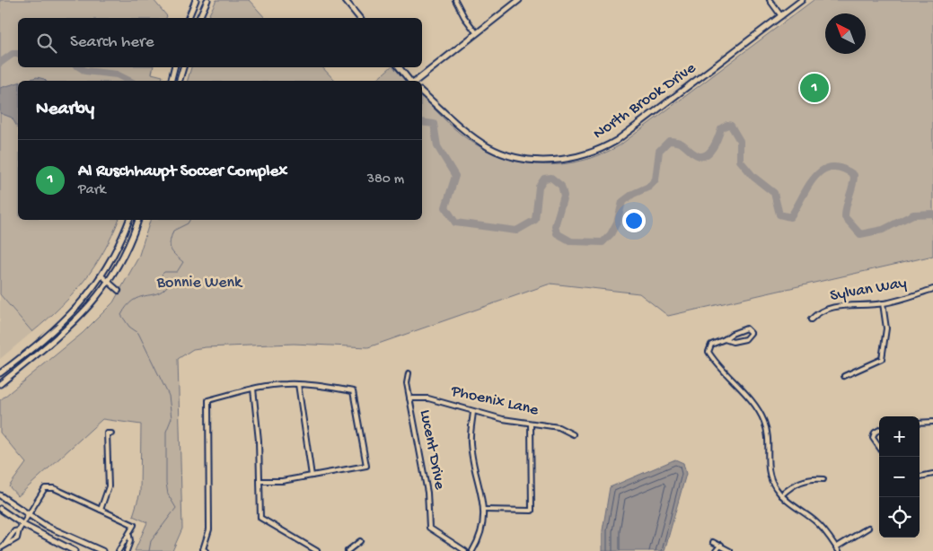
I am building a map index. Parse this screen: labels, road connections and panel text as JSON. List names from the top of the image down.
{
  "streets": {
    "main road": ["North Brook Drive"],
    "street": ["Sylvan Way", "Phoenix Lane", "Lucent Drive"]
  },
  "crossings": [
    ["Phoenix Lane", "Lucent Drive"]
  ],
  "parks": ["Bonnie Wenk"],
  "north": "top left",
  "page": {
    "search": "Search here",
    "pins": "1",
    "heading": "Nearby",
    "list": [
      {
        "mark": "1",
        "name": "Al Ruschhaupt Soccer Complex",
        "note": "Park",
        "value": "380 m"
      }
    ],
    "map_buttons": ["+", "−"]
  }
}
